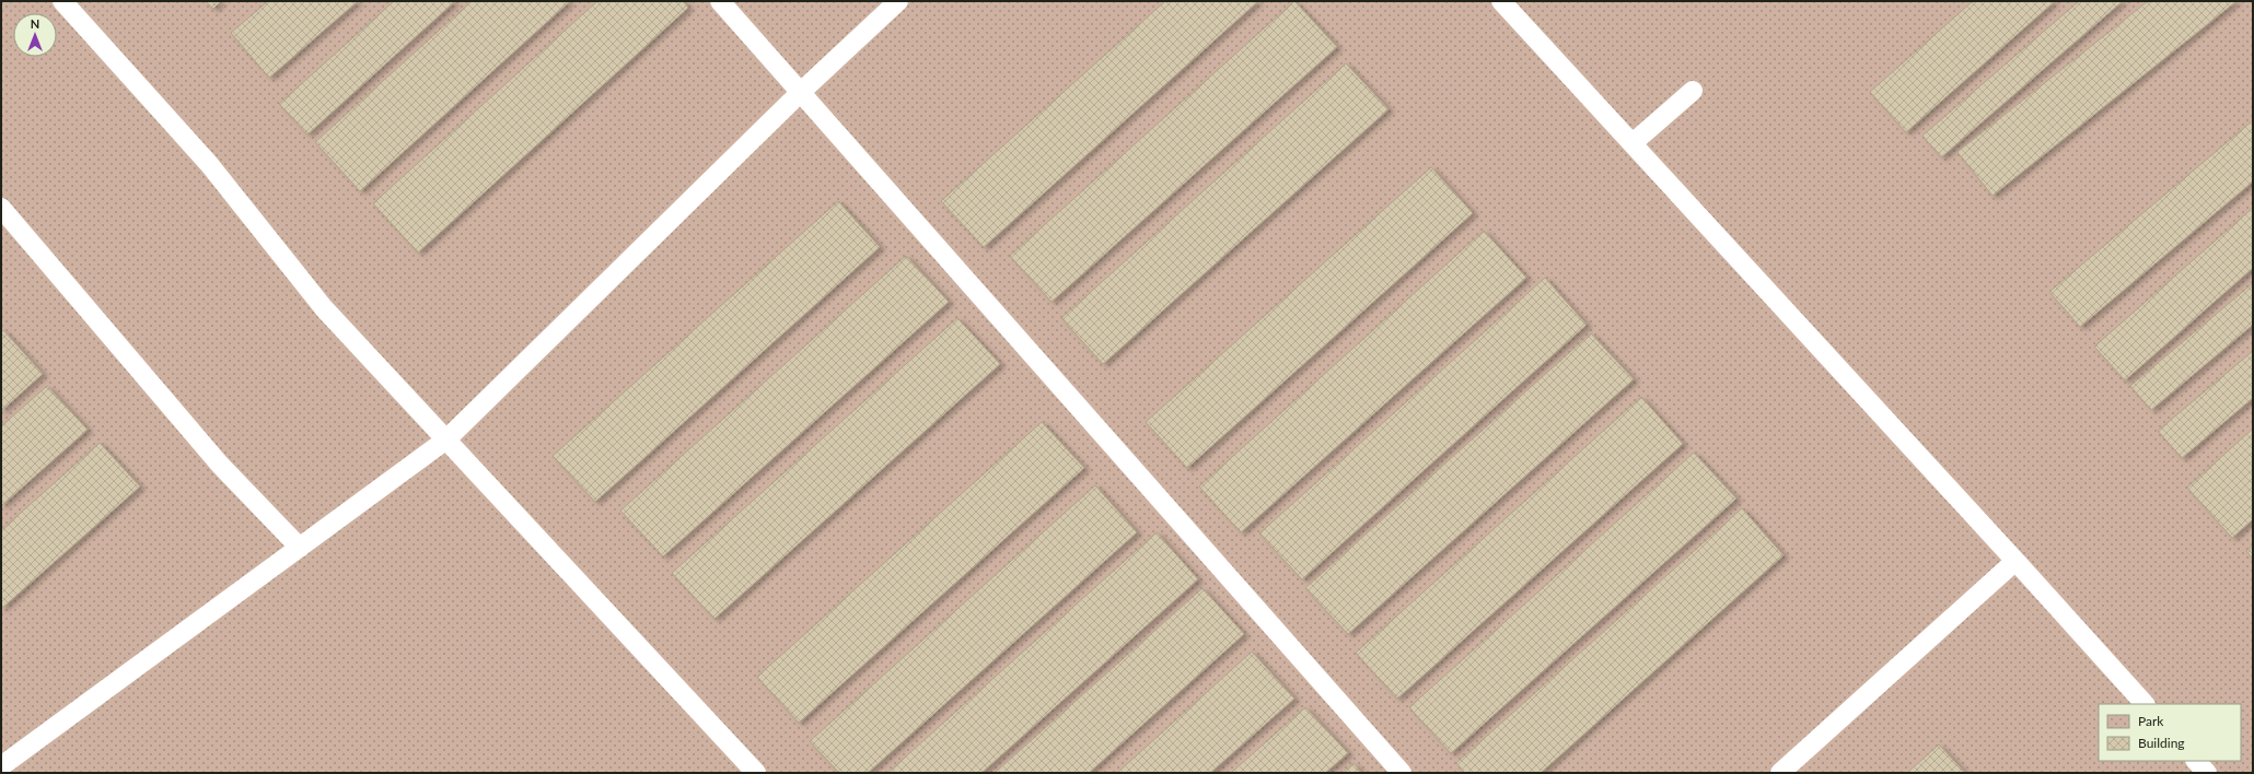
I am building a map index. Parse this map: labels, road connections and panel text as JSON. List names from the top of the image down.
{
  "legend": ["Park", "Building"],
  "north": "top"
}
